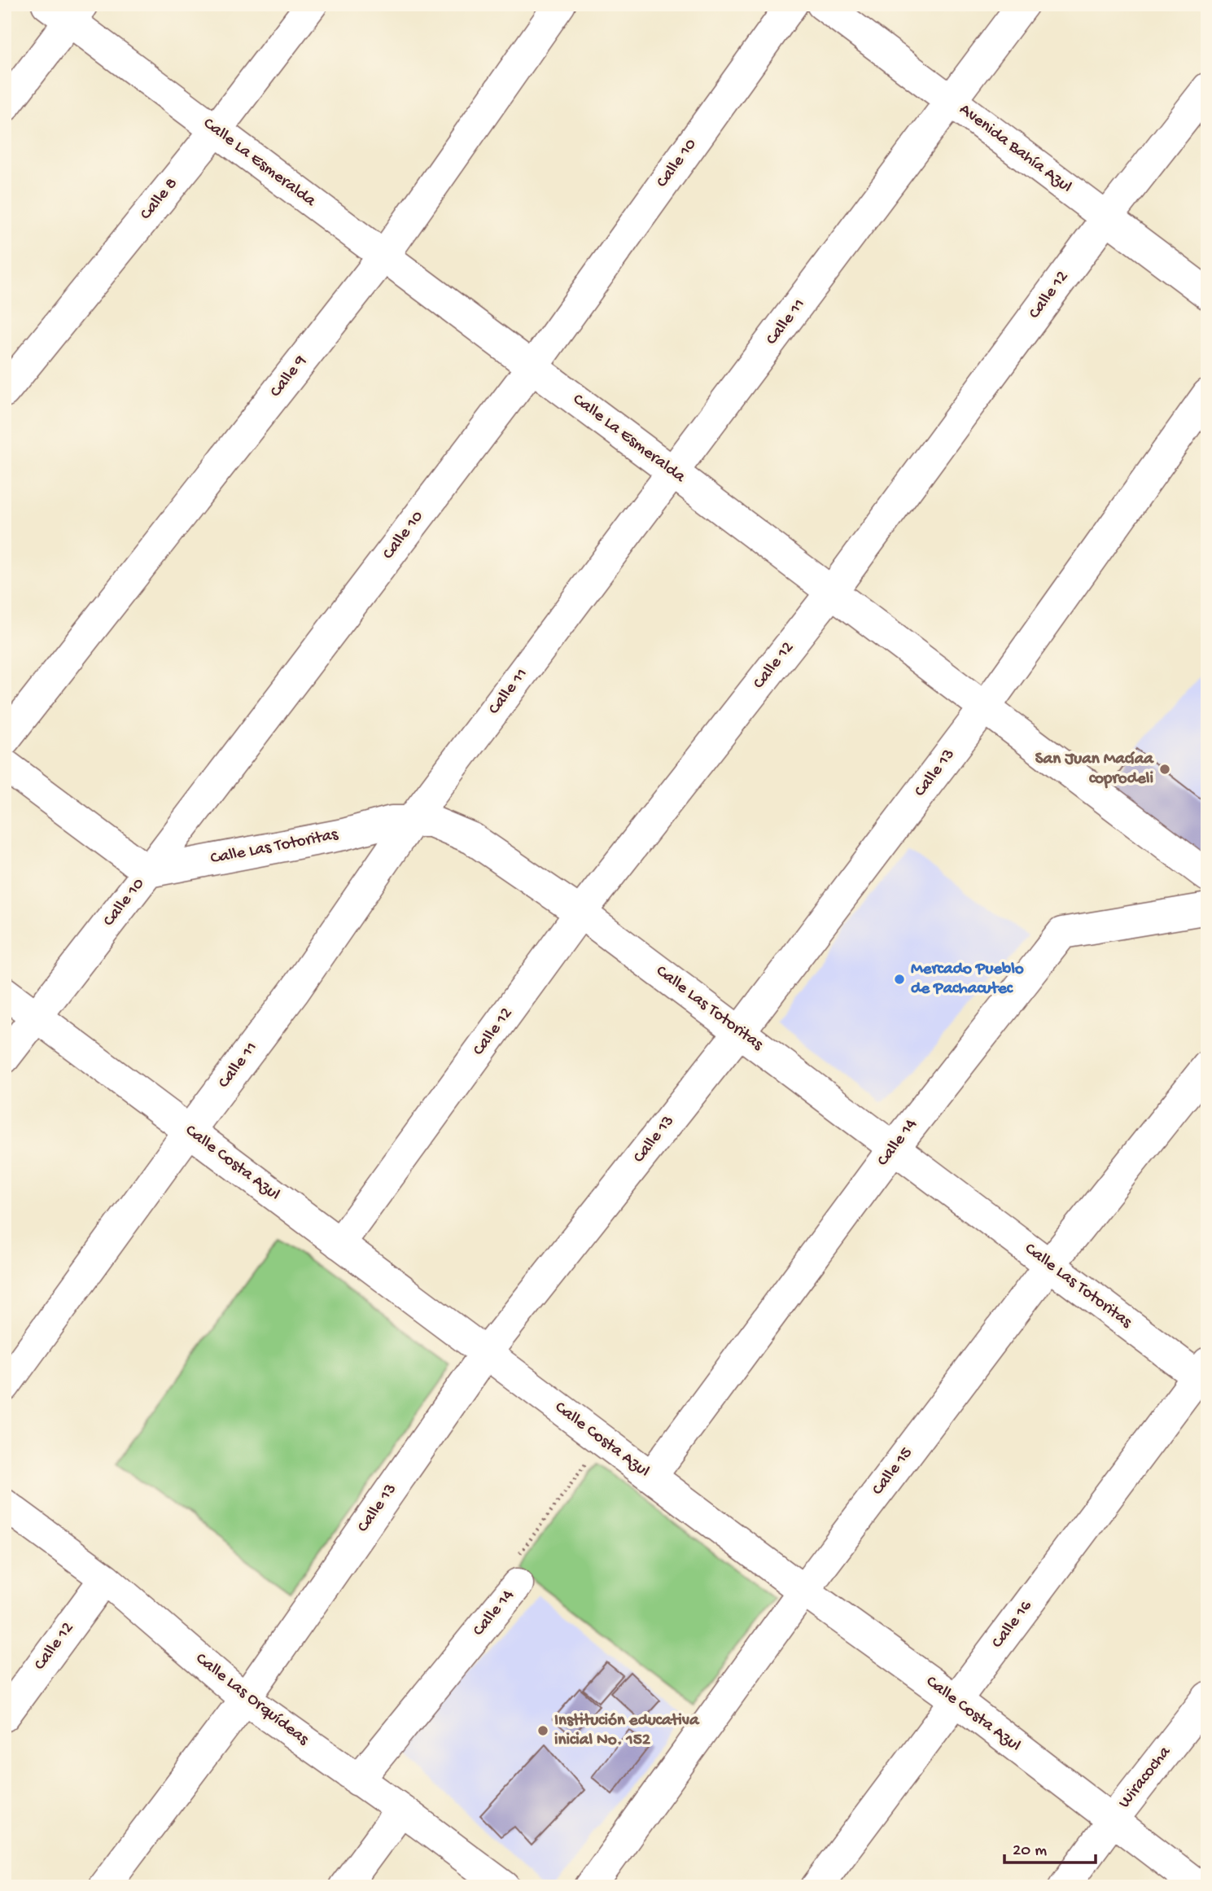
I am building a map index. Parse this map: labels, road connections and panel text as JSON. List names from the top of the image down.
{
  "streets": {
    "street": [
      "Avenida Bahía Azul",
      "Calle La Esmeralda",
      "Calle 10",
      "Calle 8",
      "Calle 12",
      "Calle 11",
      "Calle 9",
      "Calle 13",
      "Calle Las Totoritas",
      "Calle 14",
      "Calle Costa Azul",
      "Calle 15",
      "Calle 16",
      "Calle Las Orquídeas",
      "Wiracocha"
    ]
  },
  "crossings": [
    ["Avenida Bahía Azul", "Calle 12"],
    ["Avenida Bahía Azul", "Calle 11"],
    ["Calle La Esmeralda", "Calle 10"],
    ["Calle La Esmeralda", "Calle 8"],
    ["Calle La Esmeralda", "Calle 12"],
    ["Calle La Esmeralda", "Calle 11"],
    ["Calle La Esmeralda", "Calle 9"],
    ["Calle La Esmeralda", "Calle 13"],
    ["Calle 10", "Calle Las Totoritas"],
    ["Calle 10", "Calle Costa Azul"],
    ["Calle 12", "Calle Las Totoritas"],
    ["Calle 12", "Calle Costa Azul"],
    ["Calle 12", "Calle Las Orquídeas"],
    ["Calle 11", "Calle Las Totoritas"],
    ["Calle 11", "Calle Costa Azul"],
    ["Calle 13", "Calle Las Totoritas"],
    ["Calle 13", "Calle Costa Azul"],
    ["Calle 13", "Calle Las Orquídeas"],
    ["Calle Las Totoritas", "Calle 14"],
    ["Calle Las Totoritas", "Calle 15"],
    ["Calle Las Totoritas", "Calle 16"],
    ["Calle 14", "Calle Costa Azul"],
    ["Calle 14", "Calle Las Orquídeas"],
    ["Calle Costa Azul", "Calle 15"],
    ["Calle Costa Azul", "Calle 16"],
    ["Calle Costa Azul", "Wiracocha"]
  ],
  "places": ["San Juan Macíaa coprodeli", "Mercado Pueblo de Pachacutec", "Institución educativa inicial No. 152"],
  "scale_bar": "20 m"
}
